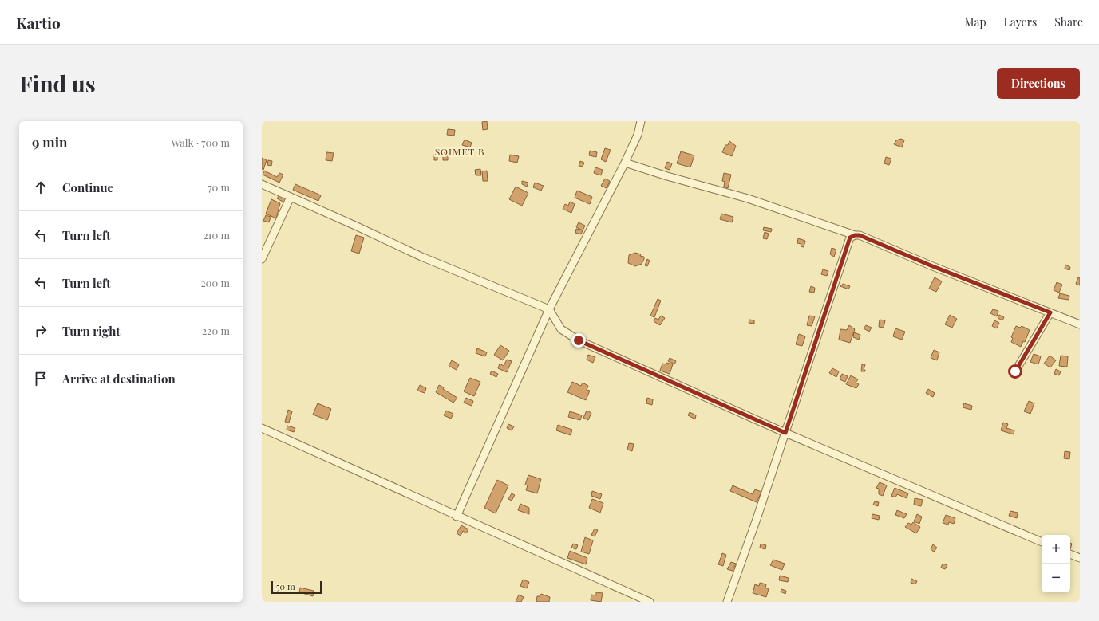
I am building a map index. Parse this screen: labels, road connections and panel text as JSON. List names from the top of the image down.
{
  "districts": ["SOIMET B"],
  "scale_bar": "50 m",
  "page": {
    "header": "Kartio",
    "nav": ["Map", "Layers", "Share"],
    "buttons": "Directions",
    "title": "Find us",
    "heading": ["9 min", "Walk · 700 m"],
    "list": [
      ["Continue", "70 m"],
      ["Turn left", "210 m"],
      ["Turn left", "200 m"],
      ["Turn right", "220 m"],
      "Arrive at destination"
    ],
    "map_buttons": ["+", "−"],
    "scale": "50 m"
  }
}
